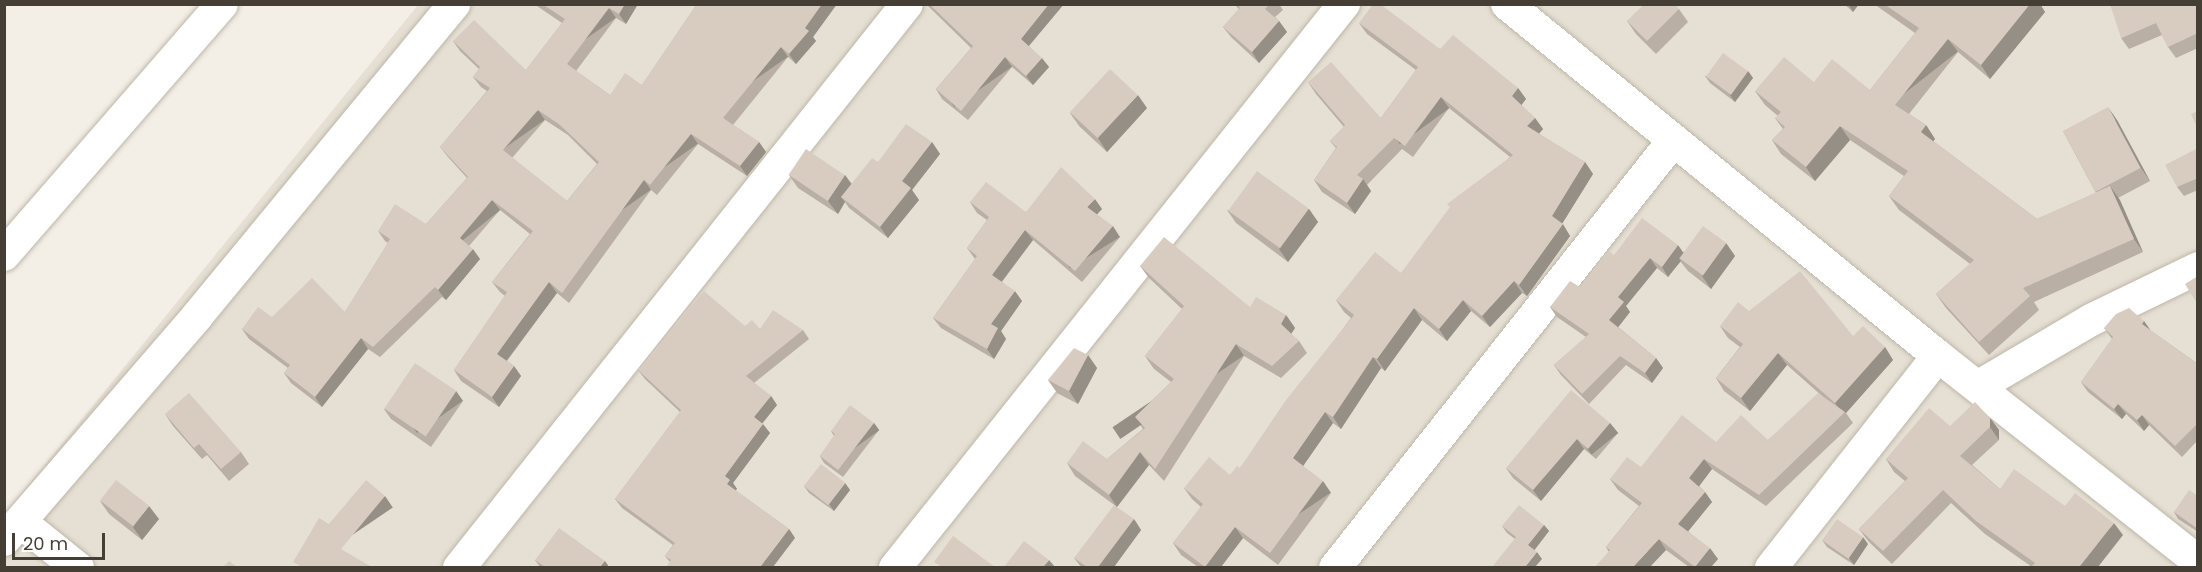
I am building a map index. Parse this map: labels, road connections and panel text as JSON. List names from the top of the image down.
{
  "scale_bar": "20 m"
}
